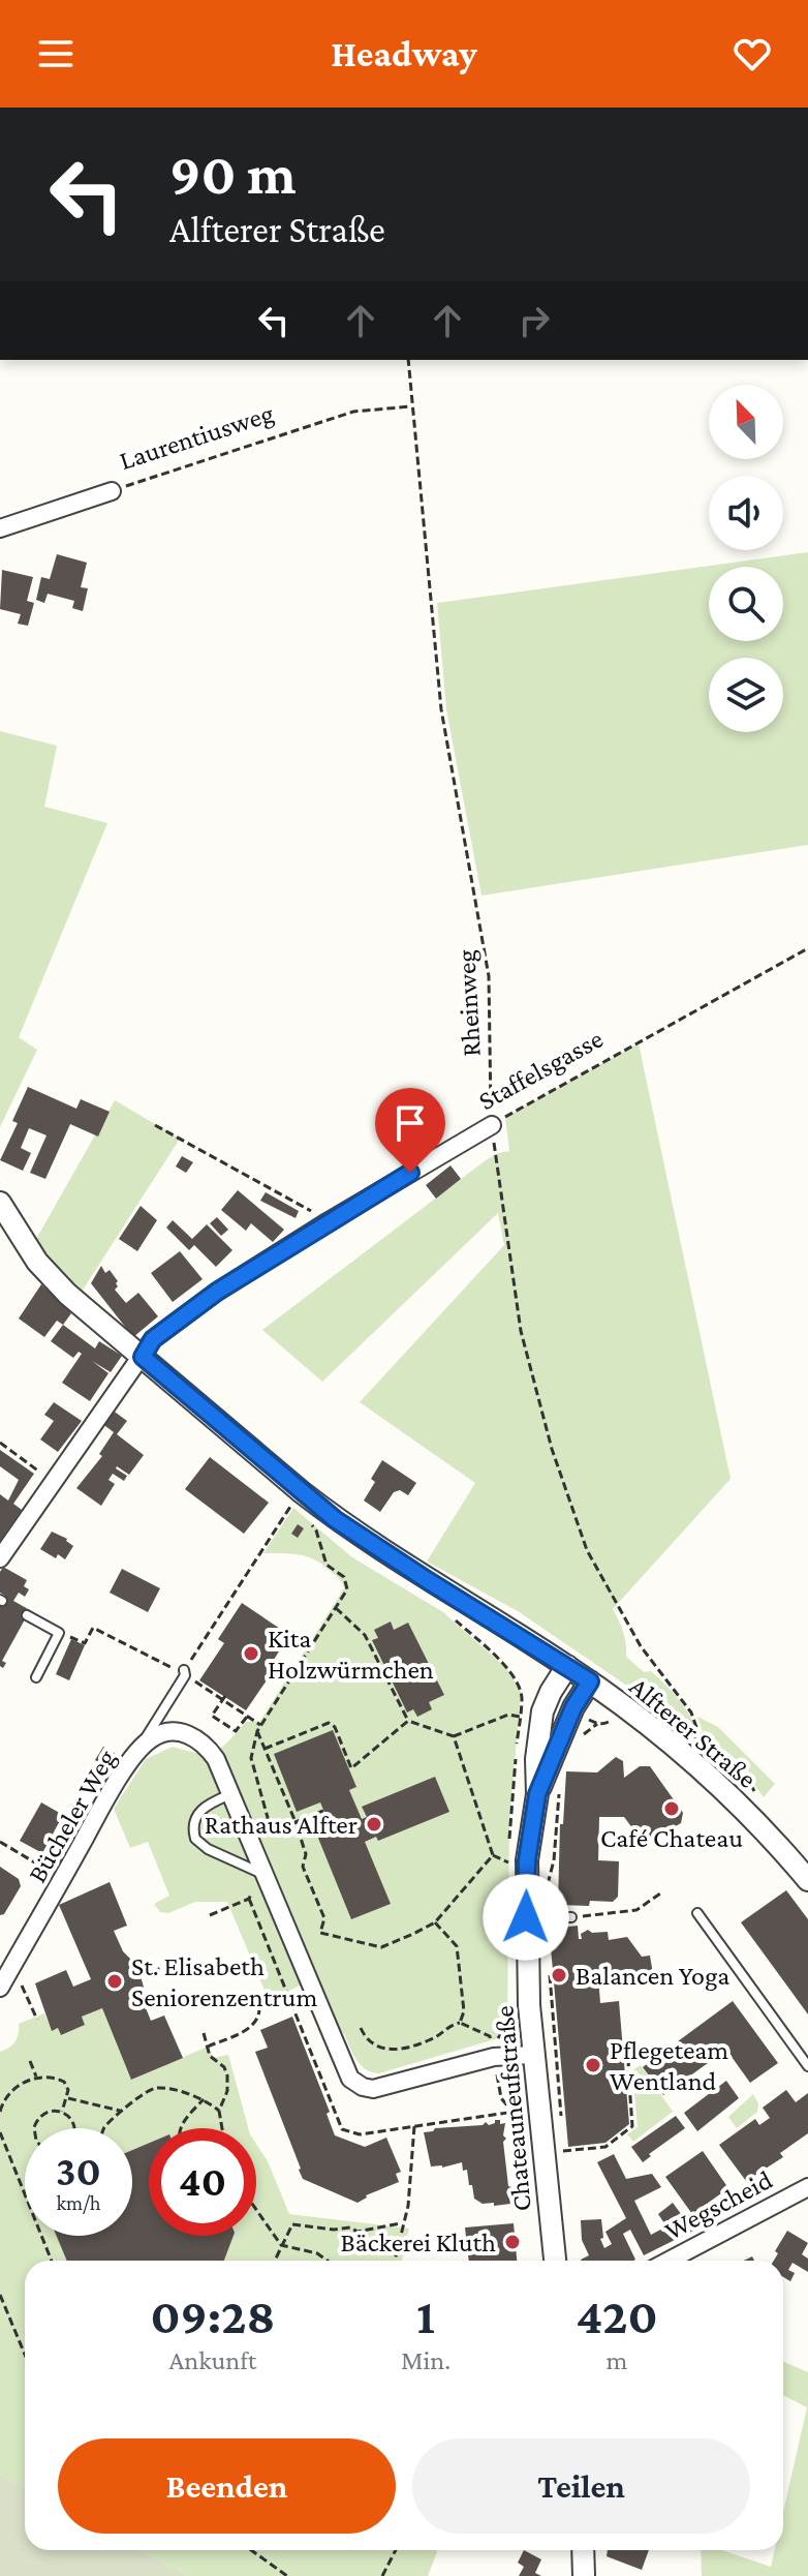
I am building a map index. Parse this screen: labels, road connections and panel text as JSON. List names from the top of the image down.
{
  "streets": {
    "street": [
      "Laurentiusweg",
      "Staffelsgasse",
      "Alfterer Straße",
      "Bücheler Weg",
      "Chateauneufstraße",
      "Wegscheid"
    ],
    "path": ["Rheinweg"]
  },
  "crossings": [
    ["Laurentiusweg", "Rheinweg"],
    ["Rheinweg", "Staffelsgasse"],
    ["Rheinweg", "Alfterer Straße"],
    ["Staffelsgasse", "Alfterer Straße"],
    ["Alfterer Straße", "Chateauneufstraße"]
  ],
  "places": [
    "Kita Holzwürmchen",
    "Café Chateau",
    "Rathaus Alfter",
    "Balancen Yoga",
    "St. Elisabeth Seniorenzentrum",
    "Pflegeteam Wentland",
    "Bäckerei Kluth"
  ],
  "north": "top left",
  "page": {
    "header": "Headway",
    "turn": ["90 m", "Alfterer Straße"],
    "speed": "30 km/h",
    "limit": "40",
    "eta": [
      "09:28",
      "Ankunft",
      "1",
      "Min.",
      "420",
      "m"
    ],
    "buttons": ["Beenden", "Teilen"]
  }
}
